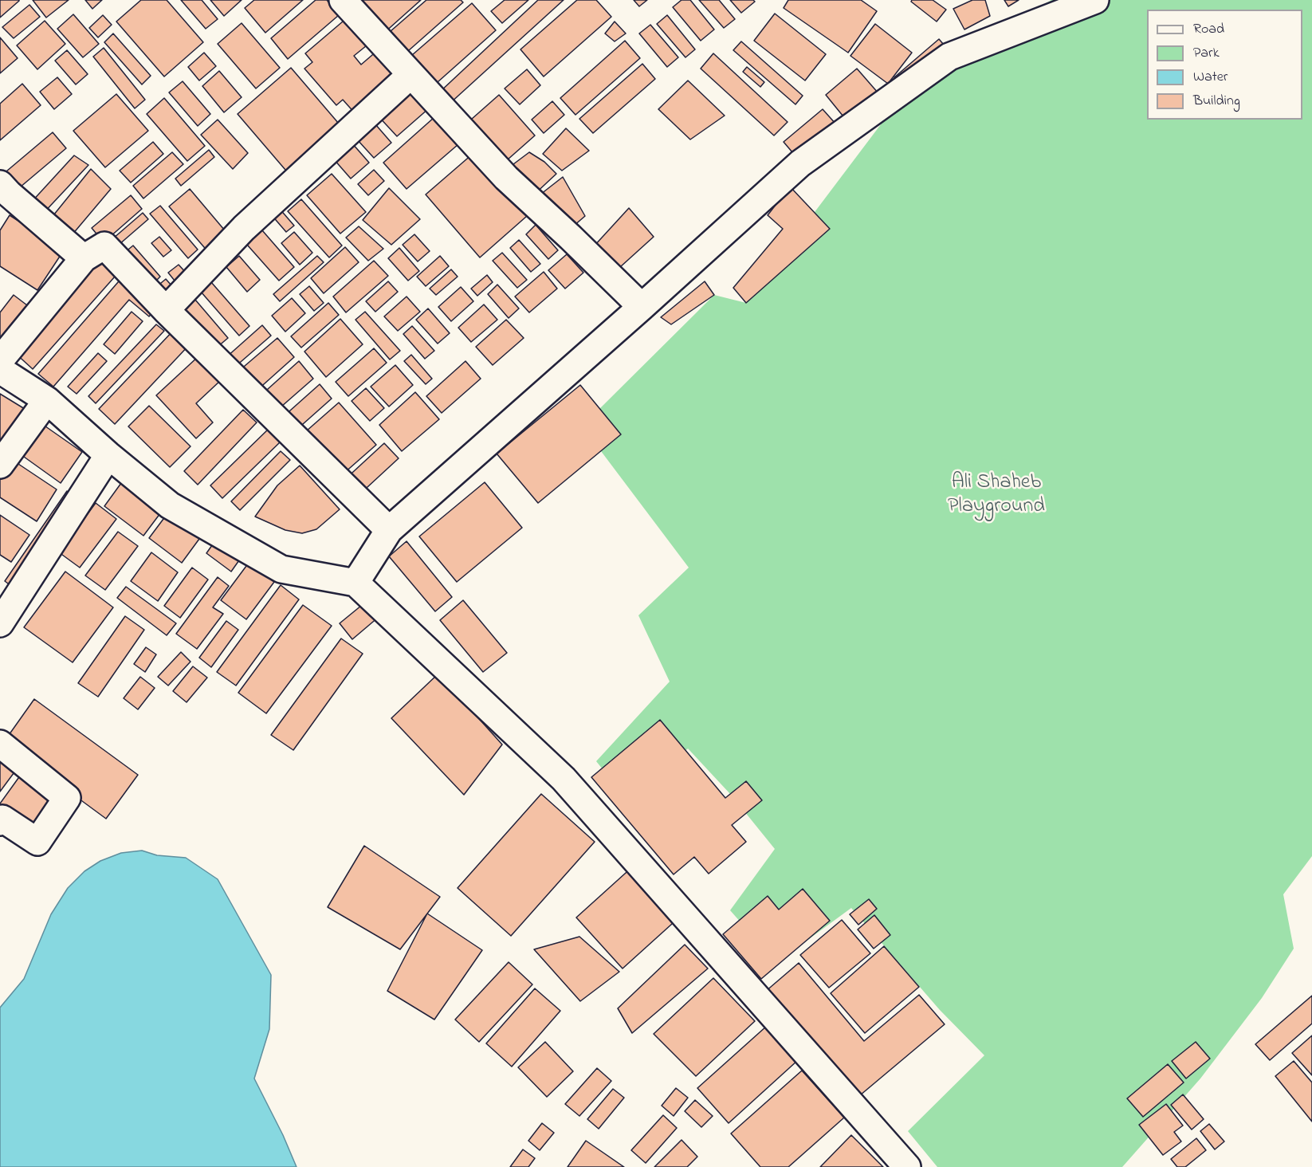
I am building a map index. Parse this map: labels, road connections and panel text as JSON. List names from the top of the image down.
{
  "parks": ["Ali Shaheb Playground"],
  "legend": [
    "Road",
    "Park",
    "Water",
    "Building"
  ]
}
